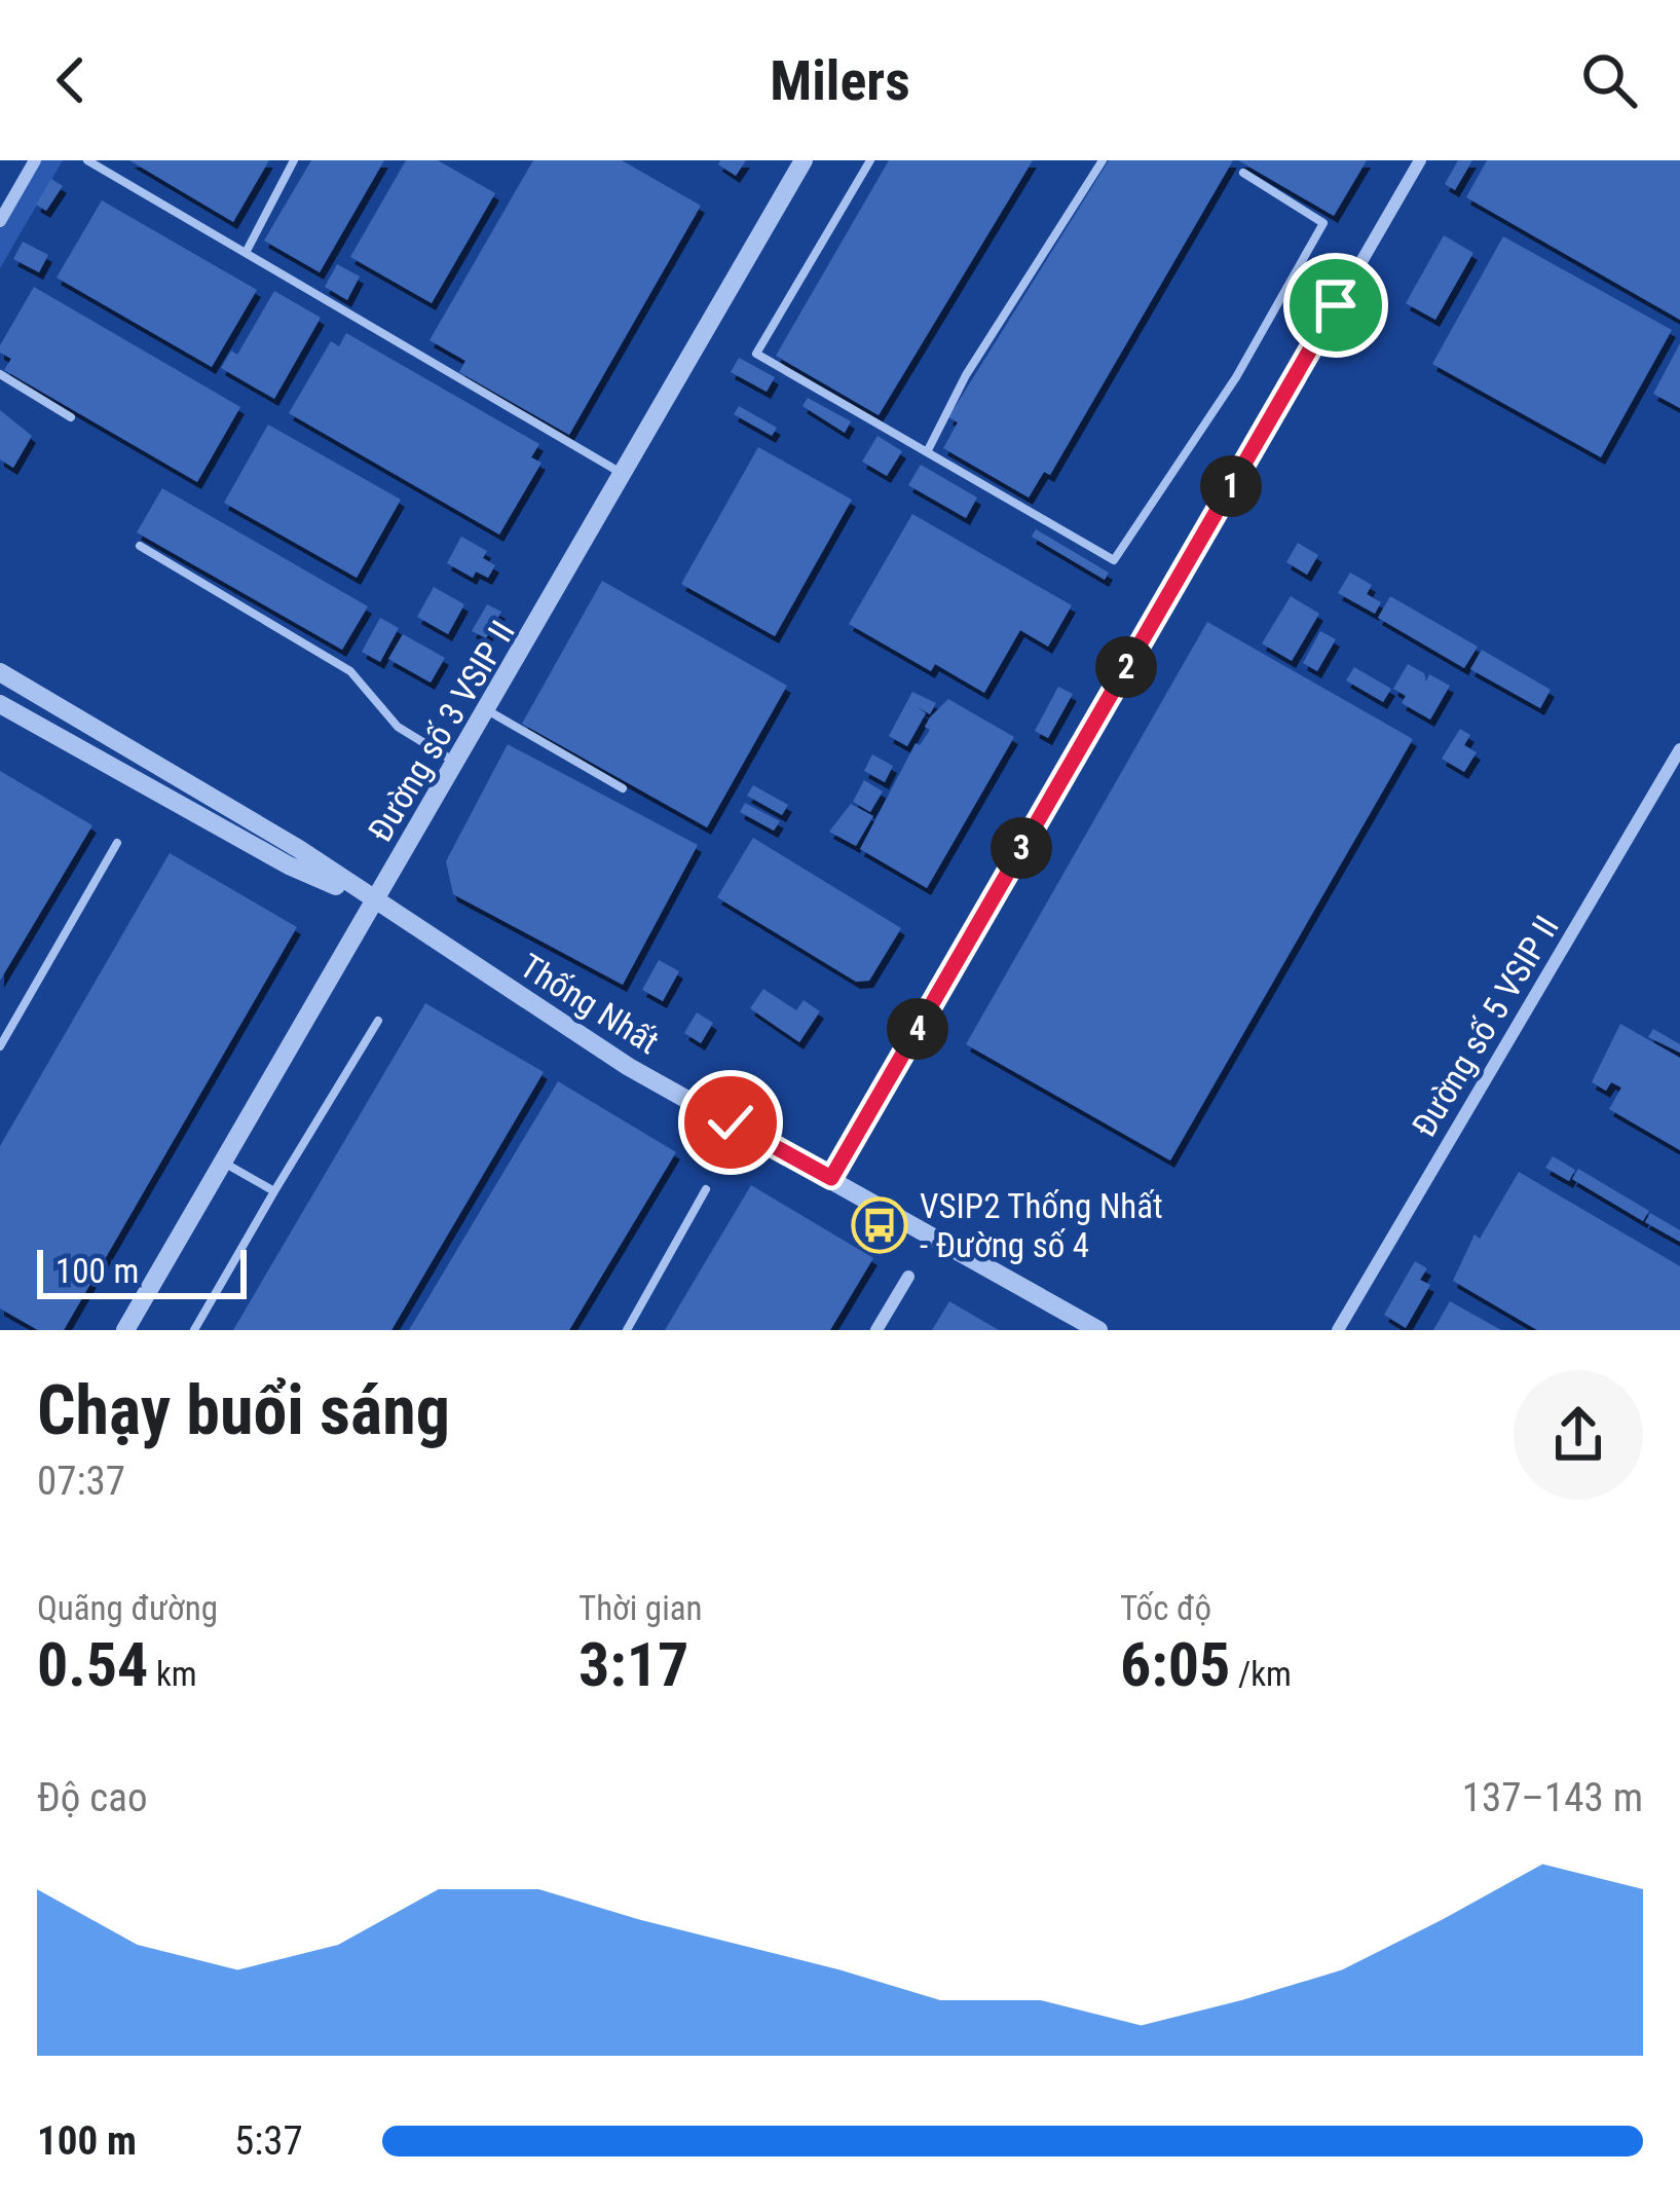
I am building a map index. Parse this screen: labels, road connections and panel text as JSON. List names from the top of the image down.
{
  "streets": {
    "street": ["Đường số 3 VSIP II", "Thống Nhất", "Đường số 5 VSIP II"]
  },
  "crossings": [
    ["Đường số 3 VSIP II", "Thống Nhất"]
  ],
  "places": {
    "bus stop": ["VSIP2 Thống Nhất - Đường số 4"]
  },
  "scale_bar": "100 m",
  "page": {
    "header": "Milers",
    "pins": [
      "1",
      "2",
      "3",
      "4"
    ],
    "scale": "100 m",
    "heading": ["Chạy buổi sáng", "07:37"],
    "stats": [
      ["Quãng đường", "0.54 km"],
      ["Thời gian", "3:17"],
      ["Tốc độ", "6:05 /km"]
    ],
    "chart": ["Độ cao", "137–143 m"],
    "list": [
      {
        "name": "100 m",
        "note": "5:37"
      }
    ]
  }
}
